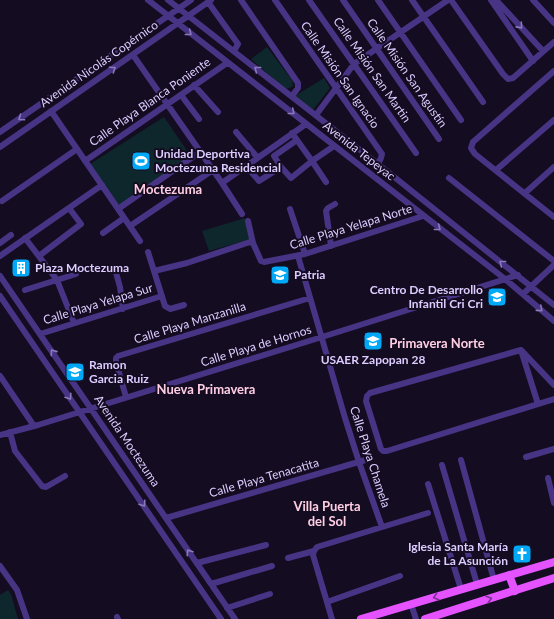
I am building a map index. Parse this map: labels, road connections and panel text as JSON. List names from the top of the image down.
{
  "streets": {
    "street": [
      "Avenida Nicolás Copérnico",
      "Calle Misión San Martin",
      "Calle Misión San Agustín",
      "Calle Misión San Ignacio",
      "Calle Playa Blanca Poniente",
      "Avenida Tepeyac",
      "Calle Playa Yelapa Norte",
      "Calle Playa Yelapa Sur",
      "Calle Playa Manzanilla",
      "Calle Playa de Hornos",
      "Avenida Moctezuma",
      "Calle Playa Chamela",
      "Calle Playa Tenacatita"
    ]
  },
  "crossings": [
    ["Avenida Nicolás Copérnico", "Avenida Tepeyac"],
    ["Calle Misión San Ignacio", "Avenida Tepeyac"],
    ["Calle Playa Blanca Poniente", "Avenida Tepeyac"],
    ["Avenida Tepeyac", "Calle Playa Yelapa Norte"],
    ["Avenida Tepeyac", "Calle Playa de Hornos"],
    ["Calle Playa Yelapa Norte", "Calle Playa Chamela"],
    ["Calle Playa Yelapa Sur", "Avenida Moctezuma"],
    ["Calle Playa Manzanilla", "Calle Playa de Hornos"],
    ["Calle Playa Manzanilla", "Calle Playa Chamela"],
    ["Calle Playa de Hornos", "Avenida Moctezuma"],
    ["Calle Playa de Hornos", "Calle Playa Chamela"],
    ["Avenida Moctezuma", "Calle Playa Tenacatita"],
    ["Calle Playa Chamela", "Calle Playa Tenacatita"]
  ],
  "districts": [
    "Moctezuma",
    "Primavera Norte",
    "Nueva Primavera",
    "Villa Puerta del Sol"
  ],
  "places": {
    "sports": ["Unidad Deportiva Moctezuma Residencial"],
    "building": ["Plaza Moctezuma"],
    "school or university": [
      "Patria",
      "Centro De Desarrollo Infantil Cri Cri",
      "USAER Zapopan 28",
      "Ramon Garcia Ruiz"
    ],
    "church": ["Iglesia Santa María de La Asunción"]
  }
}
